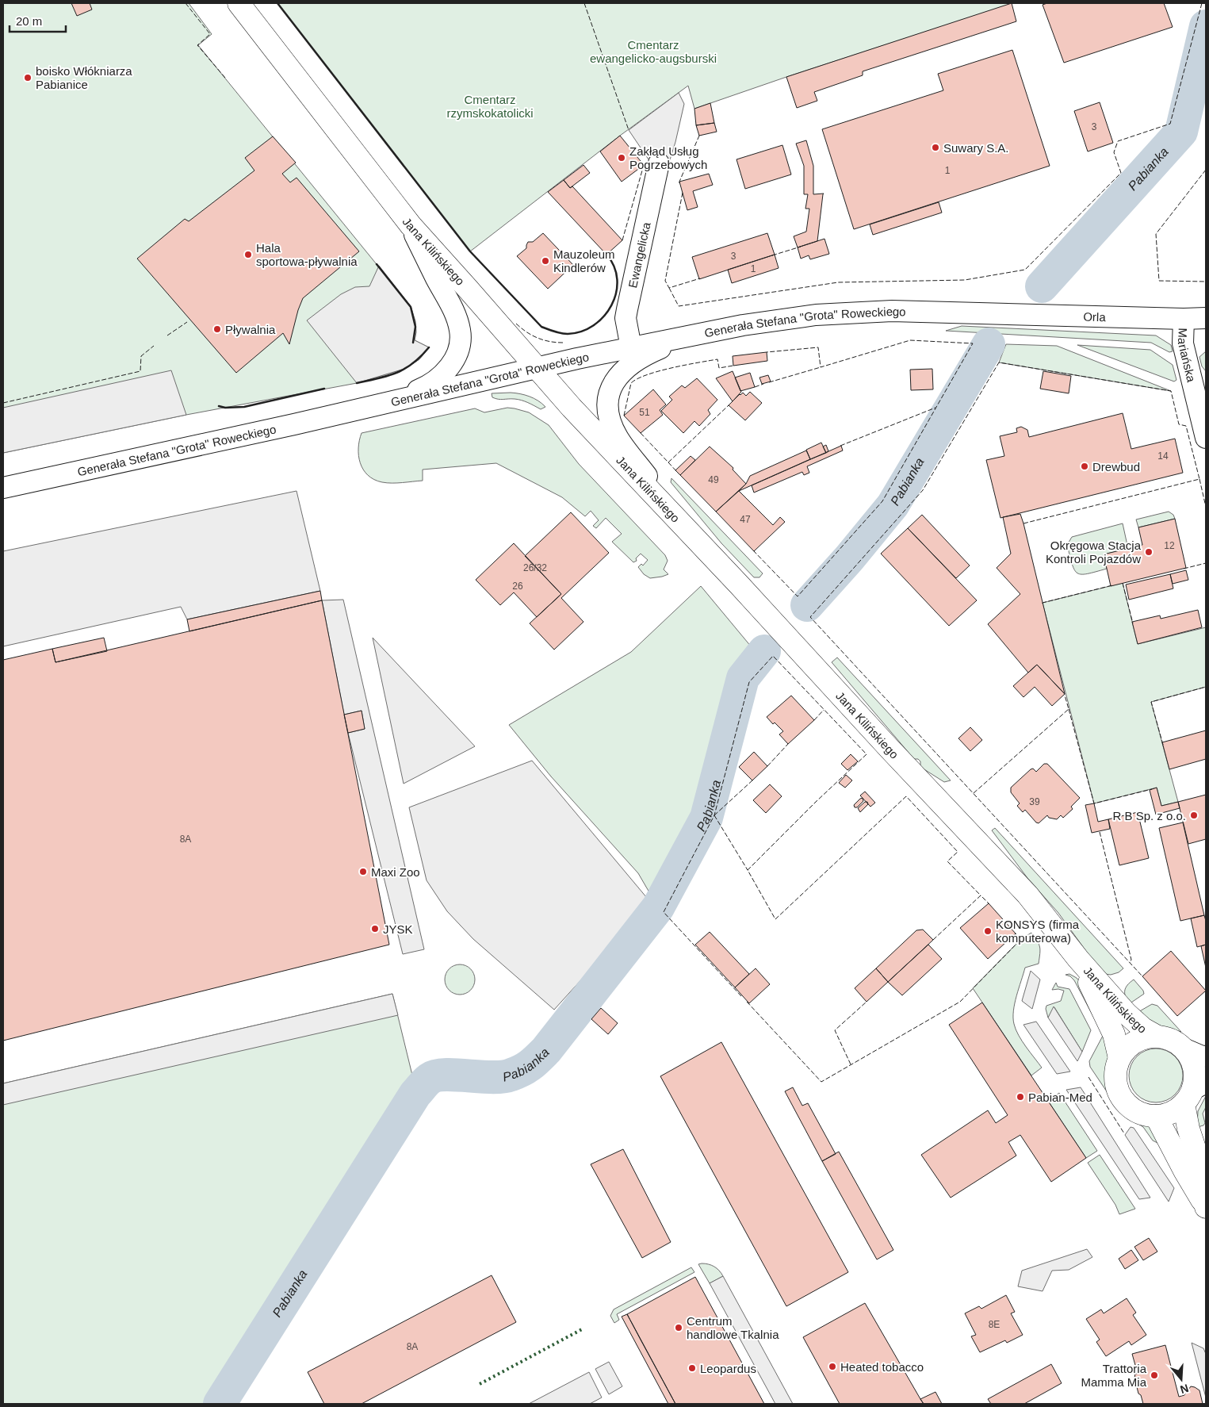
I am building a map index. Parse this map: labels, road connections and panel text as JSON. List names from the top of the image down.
{
  "streets": {
    "main road": ["Jana Kilińskiego"],
    "street": [
      "Ewangelicka",
      "Orla",
      "Generała Stefana \"Grota\" Roweckiego",
      "Mariańska"
    ]
  },
  "crossings": [
    ["Jana Kilińskiego", "Generała Stefana \"Grota\" Roweckiego"],
    ["Ewangelicka", "Generała Stefana \"Grota\" Roweckiego"],
    ["Orla", "Generała Stefana \"Grota\" Roweckiego"],
    ["Orla", "Mariańska"]
  ],
  "water": ["Pabianka"],
  "parks": ["Cmentarz ewangelicko-augsburski", "Cmentarz rzymskokatolicki"],
  "places": [
    "boisko Włókniarza Pabianice",
    "Suwary S.A.",
    "Zakłąd Usług Pogrzebowych",
    "Hala sportowa-pływalnia",
    "Mauzoleum Kindlerów",
    "Pływalnia",
    "Drewbud",
    "Okręgowa Stacja Kontroli Pojazdów",
    "R B Sp. z o.o.",
    "Maxi Zoo",
    "JYSK",
    "KONSYS (firma komputerowa)",
    "Pabian-Med",
    "Centrum handlowe Tkalnia",
    "Heated tobacco",
    "Leopardus",
    "Trattoria Mamma Mia"
  ],
  "house_numbers": [
    "3",
    "1",
    "3",
    "1",
    "51",
    "14",
    "49",
    "47",
    "12",
    "26/32",
    "26",
    "39",
    "8A",
    "8E",
    "8A"
  ],
  "scale_bar": "20 m",
  "north": "bottom"
}
